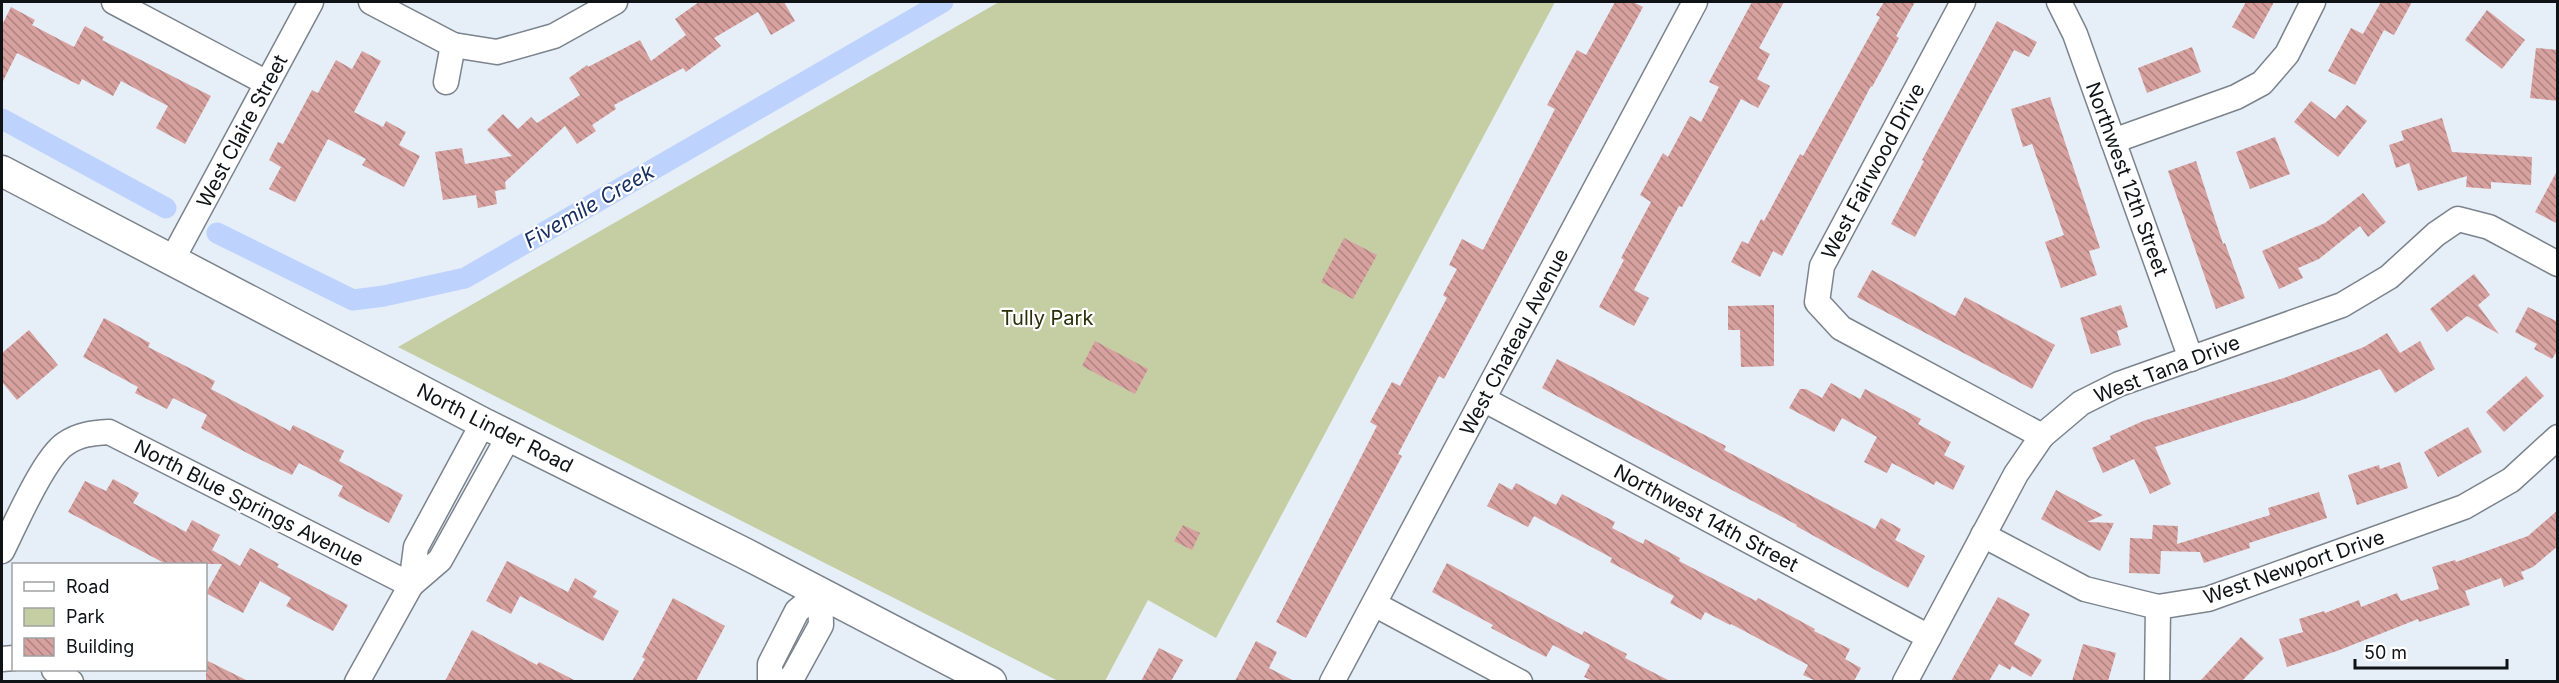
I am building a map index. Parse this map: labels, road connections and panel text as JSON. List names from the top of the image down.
{
  "streets": {
    "main road": ["North Linder Road"],
    "street": [
      "West Claire Street",
      "West Fairwood Drive",
      "Northwest 12th Street",
      "West Chateau Avenue",
      "West Tana Drive",
      "North Blue Springs Avenue",
      "Northwest 14th Street",
      "West Newport Drive"
    ]
  },
  "crossings": [
    ["West Claire Street", "North Linder Road"],
    ["West Fairwood Drive", "West Tana Drive"],
    ["Northwest 12th Street", "West Tana Drive"],
    ["West Chateau Avenue", "Northwest 14th Street"],
    ["West Tana Drive", "Northwest 14th Street"],
    ["West Tana Drive", "West Newport Drive"]
  ],
  "water": ["Fivemile Creek"],
  "parks": ["Tully Park"],
  "legend": ["Road", "Park", "Building"],
  "scale_bar": "50 m"
}
